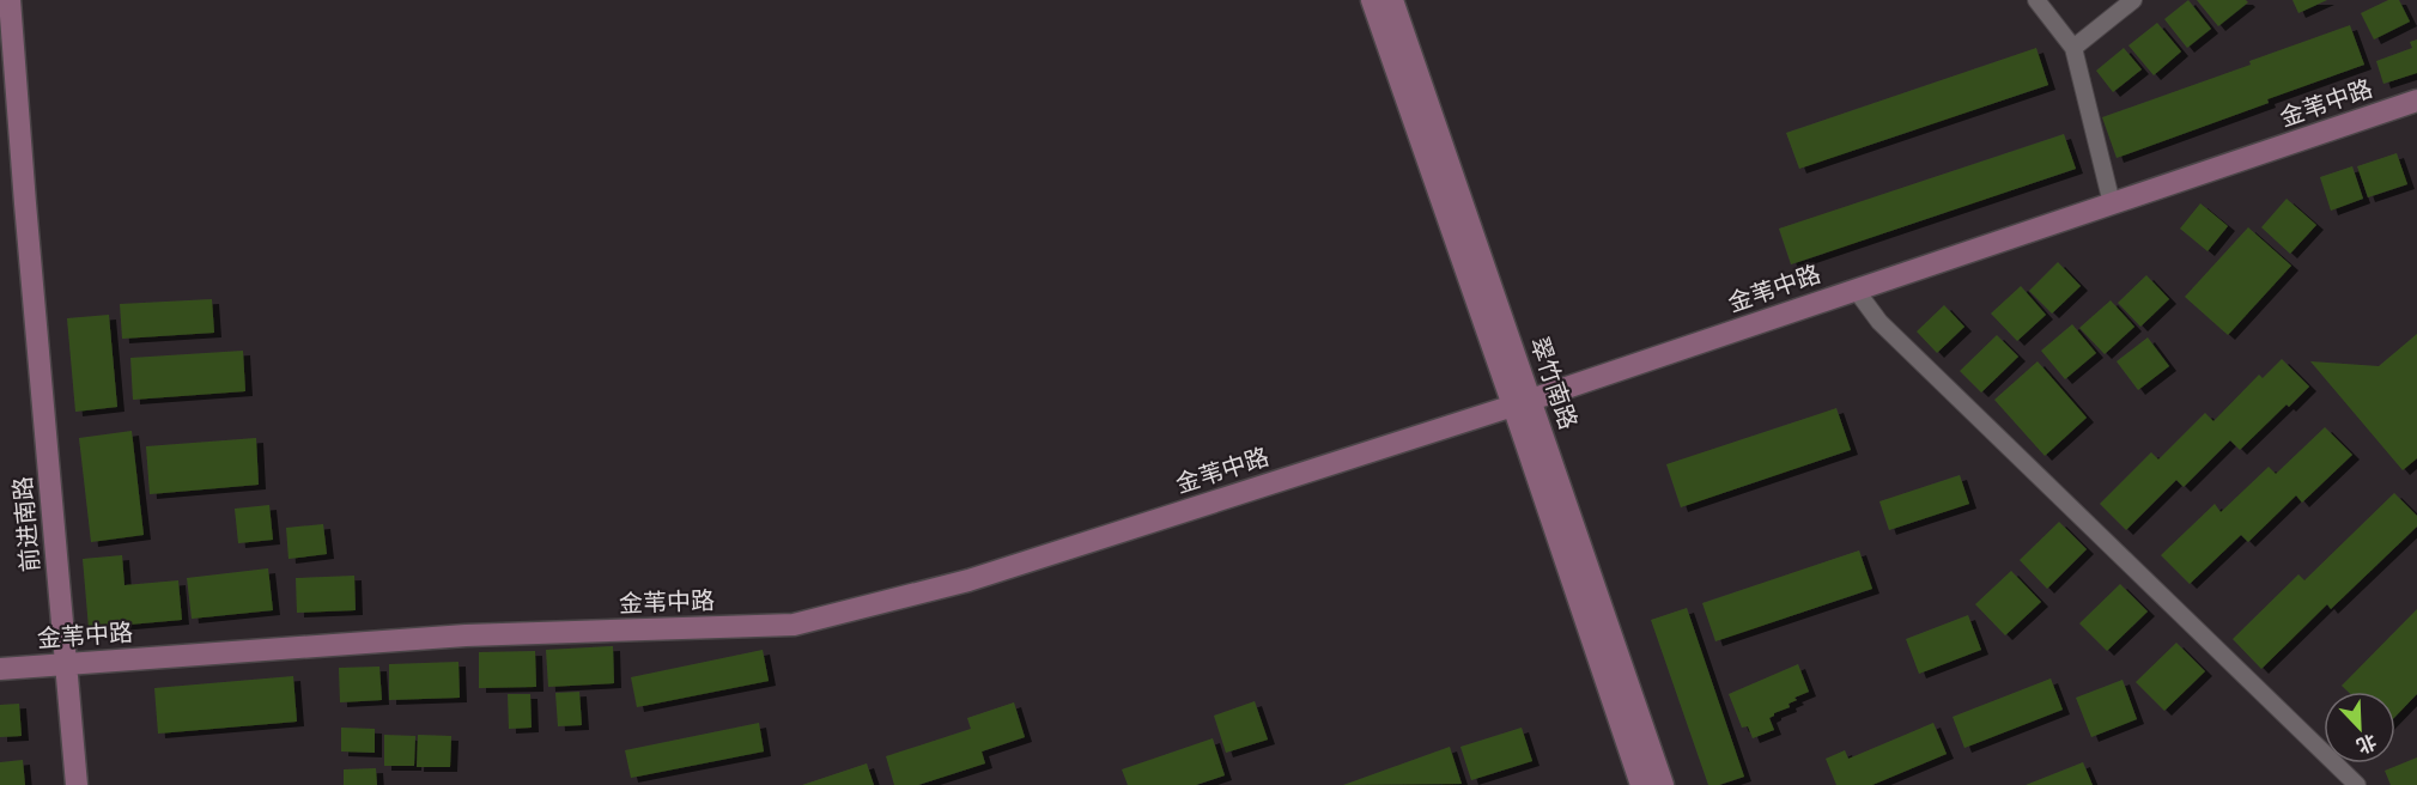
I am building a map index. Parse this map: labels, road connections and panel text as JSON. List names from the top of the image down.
{
  "streets": {
    "street": ["金苇中路", "翠竹南路", "前进南路"]
  },
  "crossings": [
    ["金苇中路", "翠竹南路"],
    ["金苇中路", "前进南路"]
  ],
  "north": "bottom right"
}
